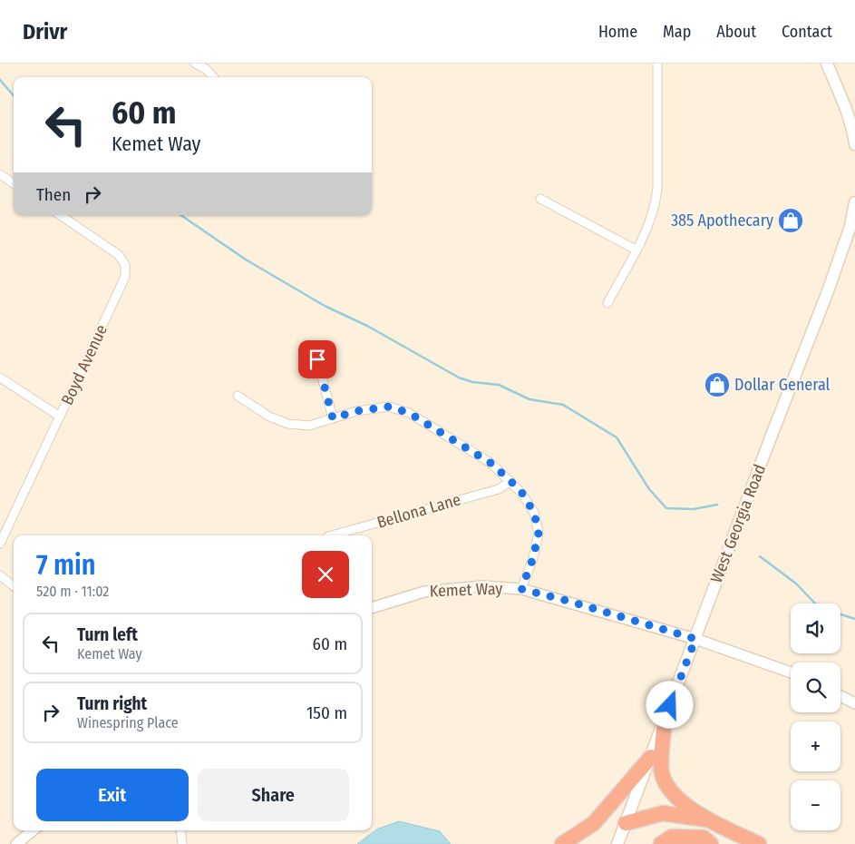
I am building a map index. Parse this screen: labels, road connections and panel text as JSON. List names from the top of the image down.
{
  "streets": {
    "main road": ["West Georgia Road"],
    "street": ["Boyd Avenue", "Bellona Lane", "Kemet Way"]
  },
  "crossings": [
    ["West Georgia Road", "Kemet Way"]
  ],
  "places": {
    "shop": ["385 Apothecary", "Dollar General"]
  },
  "page": {
    "header": "Drivr",
    "nav": [
      "Home",
      "Map",
      "About",
      "Contact"
    ],
    "turn": ["60 m", "Kemet Way"],
    "then": "Then",
    "heading": ["7 min", "520 m · 11:02"],
    "map_buttons": ["+", "−"],
    "list": [
      {
        "name": "Turn left",
        "note": "Kemet Way",
        "value": "60 m"
      },
      {
        "name": "Turn right",
        "note": "Winespring Place",
        "value": "150 m"
      }
    ],
    "buttons": ["Exit", "Share"]
  }
}
